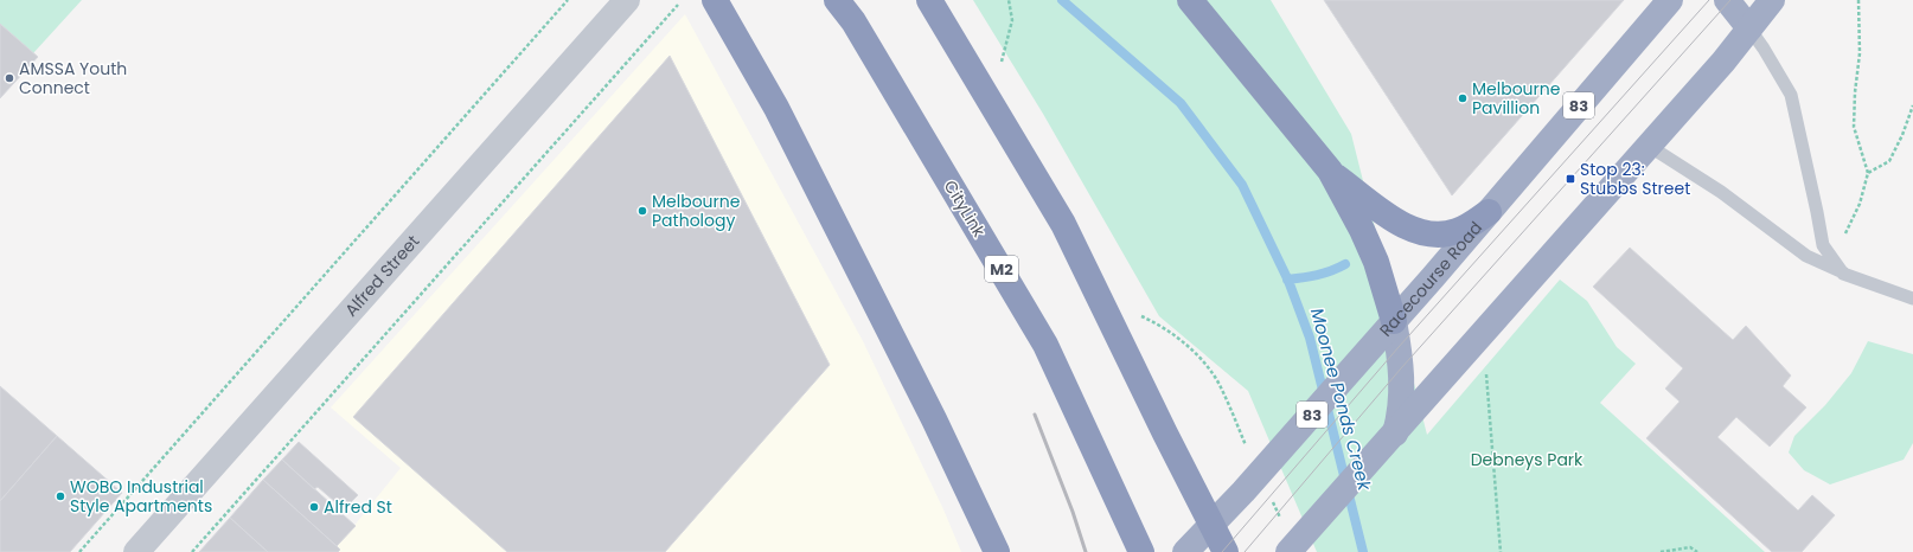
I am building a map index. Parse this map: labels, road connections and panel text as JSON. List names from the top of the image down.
{
  "streets": {
    "highway": [
      "83",
      "CityLink",
      "M2",
      "Racecourse Road"
    ],
    "street": ["Alfred Street"]
  },
  "water": ["Moonee Ponds Creek"],
  "parks": ["Debneys Park"],
  "places": {
    "other": [
      "AMSSA Youth Connect",
      "Melbourne Pavillion",
      "Melbourne Pathology",
      "WOBO Industrial Style Apartments",
      "Alfred St"
    ],
    "transit": ["Stop 23: Stubbs Street"]
  }
}
